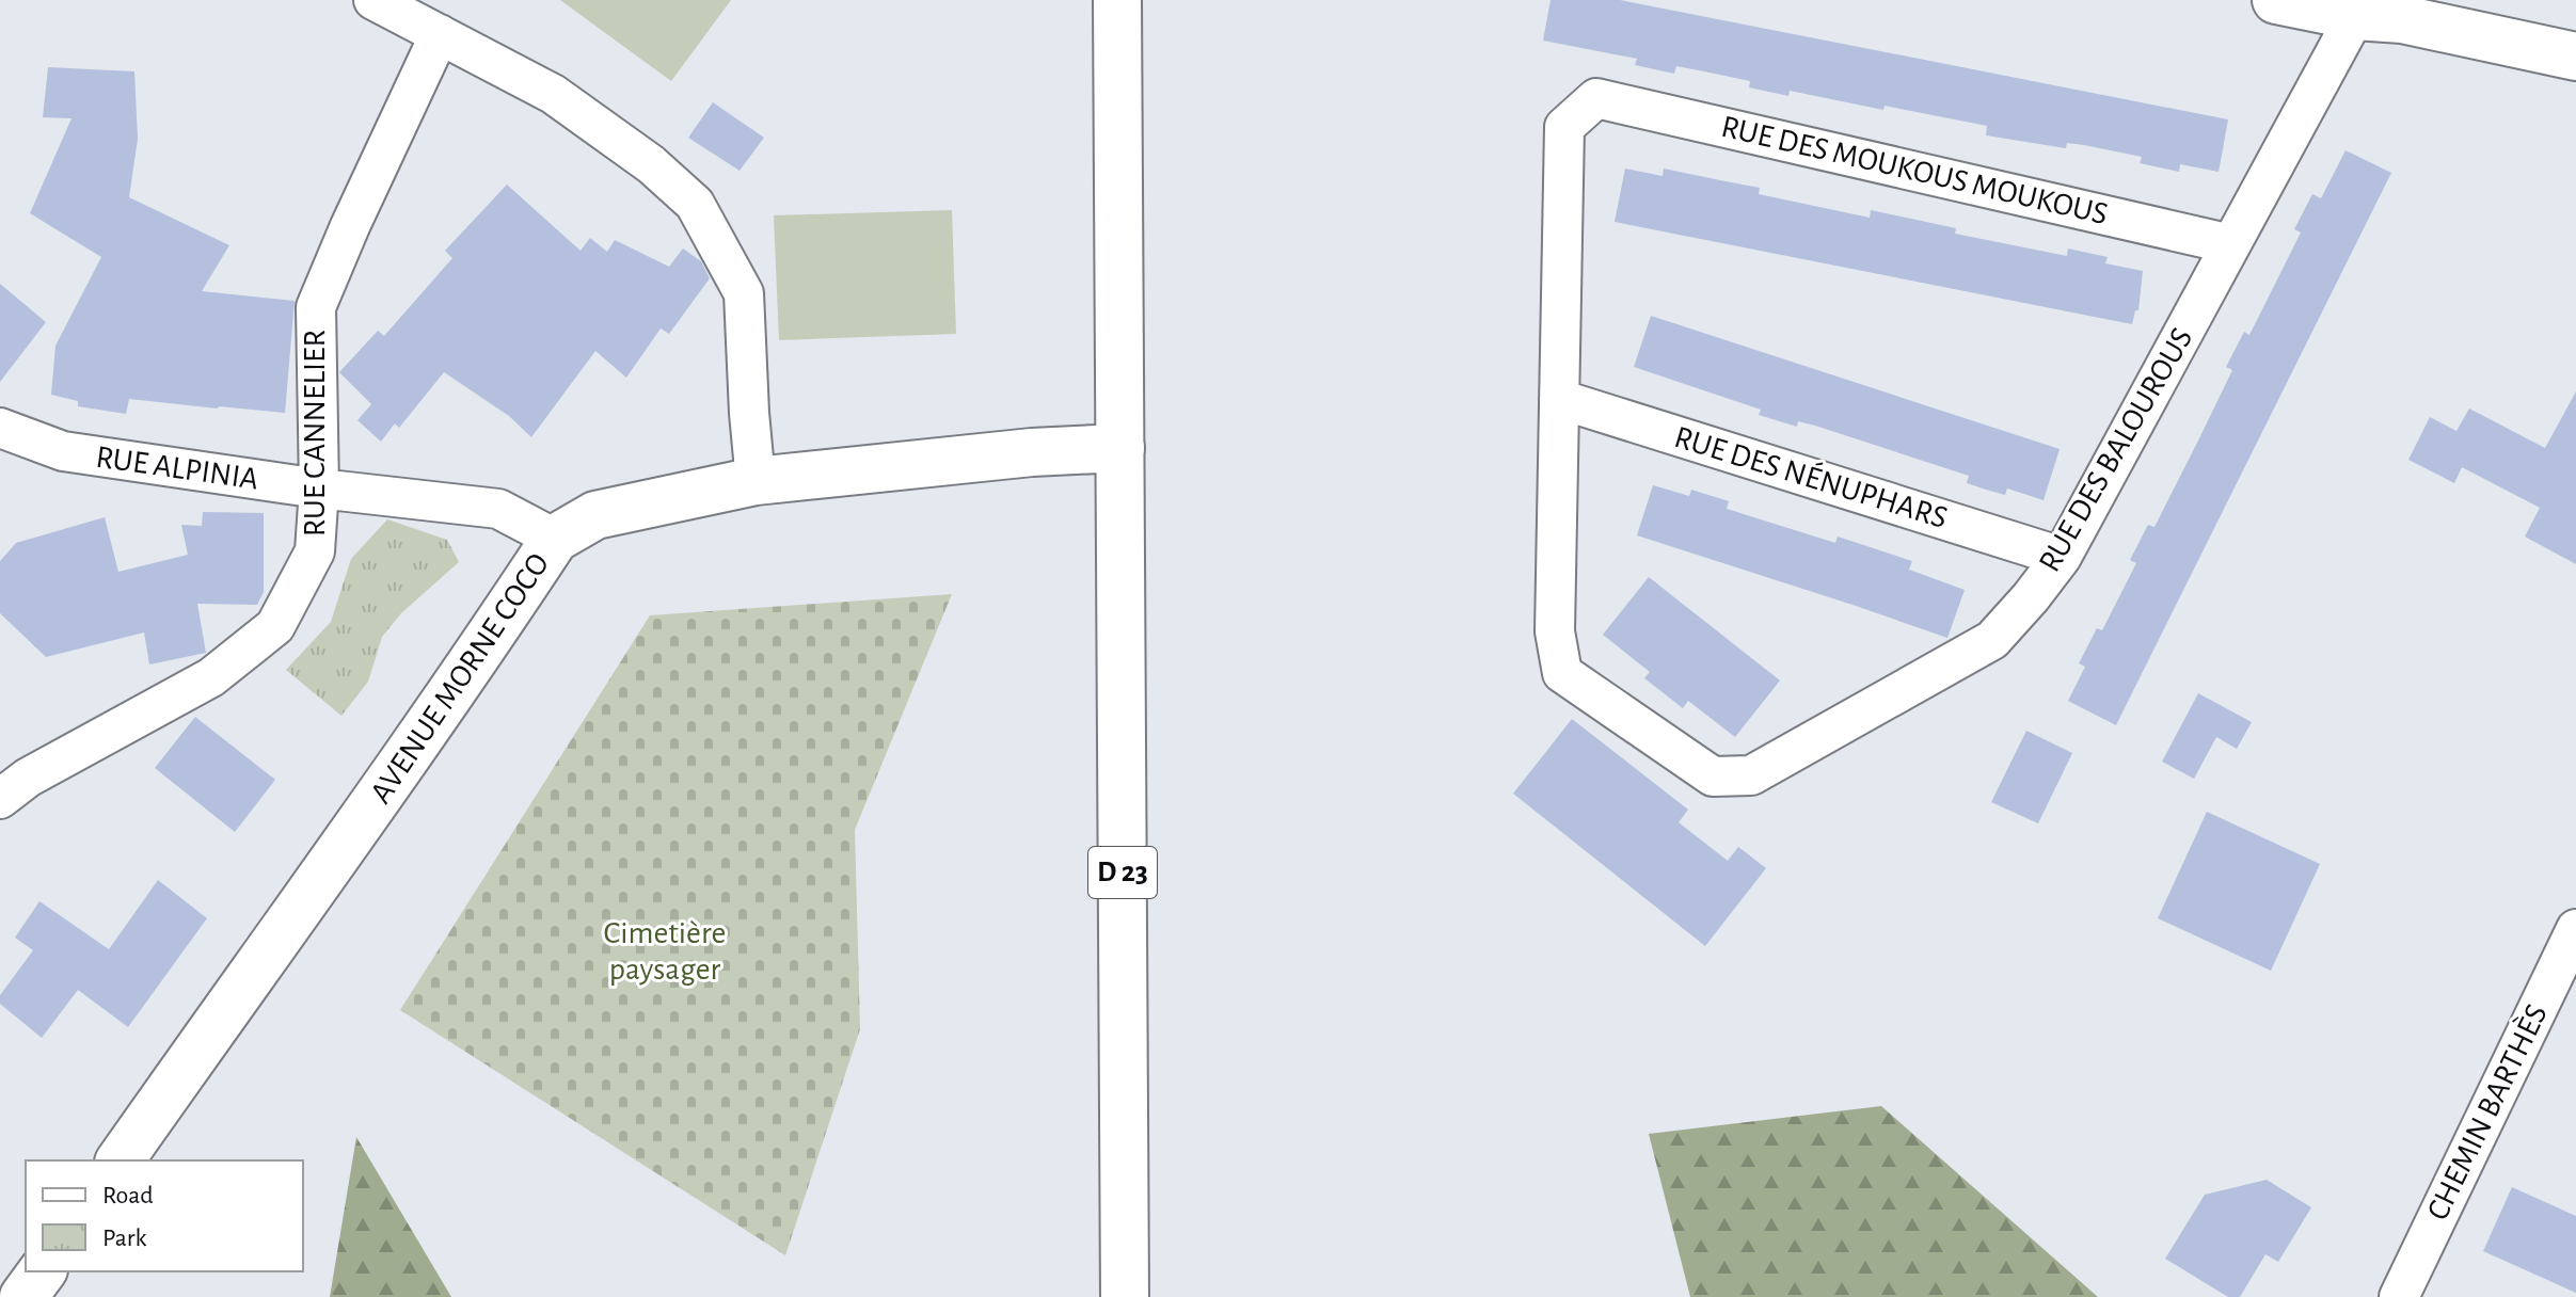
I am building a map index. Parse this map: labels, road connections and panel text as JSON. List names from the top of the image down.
{
  "streets": {
    "main road": ["AVENUE MORNE COCO", "D 23"],
    "street": [
      "RUE DES MOUKOUS MOUKOUS",
      "RUE CANNELIER",
      "RUE DES BALOUROUS",
      "RUE ALPINIA",
      "RUE DES NÉNUPHARS",
      "CHEMIN BARTHÈS"
    ]
  },
  "crossings": [
    ["RUE DES MOUKOUS MOUKOUS", "RUE DES BALOUROUS"],
    ["RUE CANNELIER", "RUE ALPINIA"],
    ["RUE DES BALOUROUS", "RUE DES NÉNUPHARS"],
    ["RUE ALPINIA", "AVENUE MORNE COCO"],
    ["AVENUE MORNE COCO", "D 23"]
  ],
  "parks": ["Cimetière paysager"],
  "legend": ["Road", "Park"]
}
